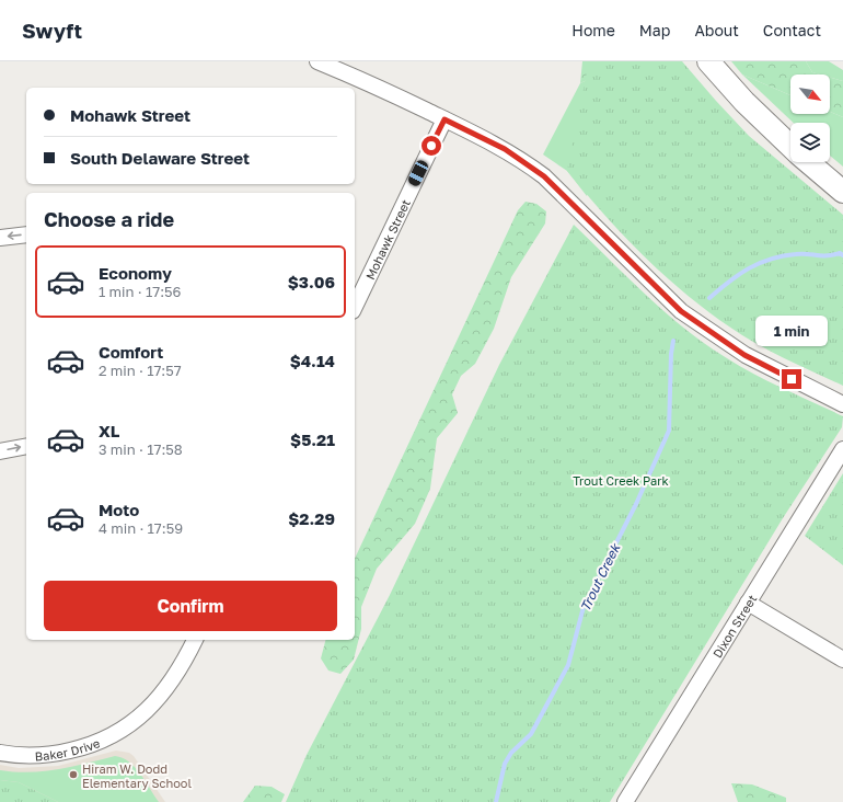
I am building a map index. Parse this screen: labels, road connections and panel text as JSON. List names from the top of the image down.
{
  "streets": {
    "street": ["Mohawk Street", "Dixon Street", "Baker Drive"]
  },
  "water": ["Trout Creek"],
  "parks": ["Trout Creek Park"],
  "places": ["Hiram W. Dodd Elementary School"],
  "north": "bottom right",
  "page": {
    "header": "Swyft",
    "nav": [
      "Home",
      "Map",
      "About",
      "Contact"
    ],
    "banner": ["Mohawk Street", "South Delaware Street"],
    "heading": "Choose a ride",
    "list": [
      {
        "name": "Economy",
        "note": "1 min · 17:56",
        "value": "$3.06"
      },
      {
        "name": "Comfort",
        "note": "2 min · 17:57",
        "value": "$4.14"
      },
      {
        "name": "XL",
        "note": "3 min · 17:58",
        "value": "$5.21"
      },
      {
        "name": "Moto",
        "note": "4 min · 17:59",
        "value": "$2.29"
      }
    ],
    "bubble": "1 min",
    "buttons": "Confirm"
  }
}
